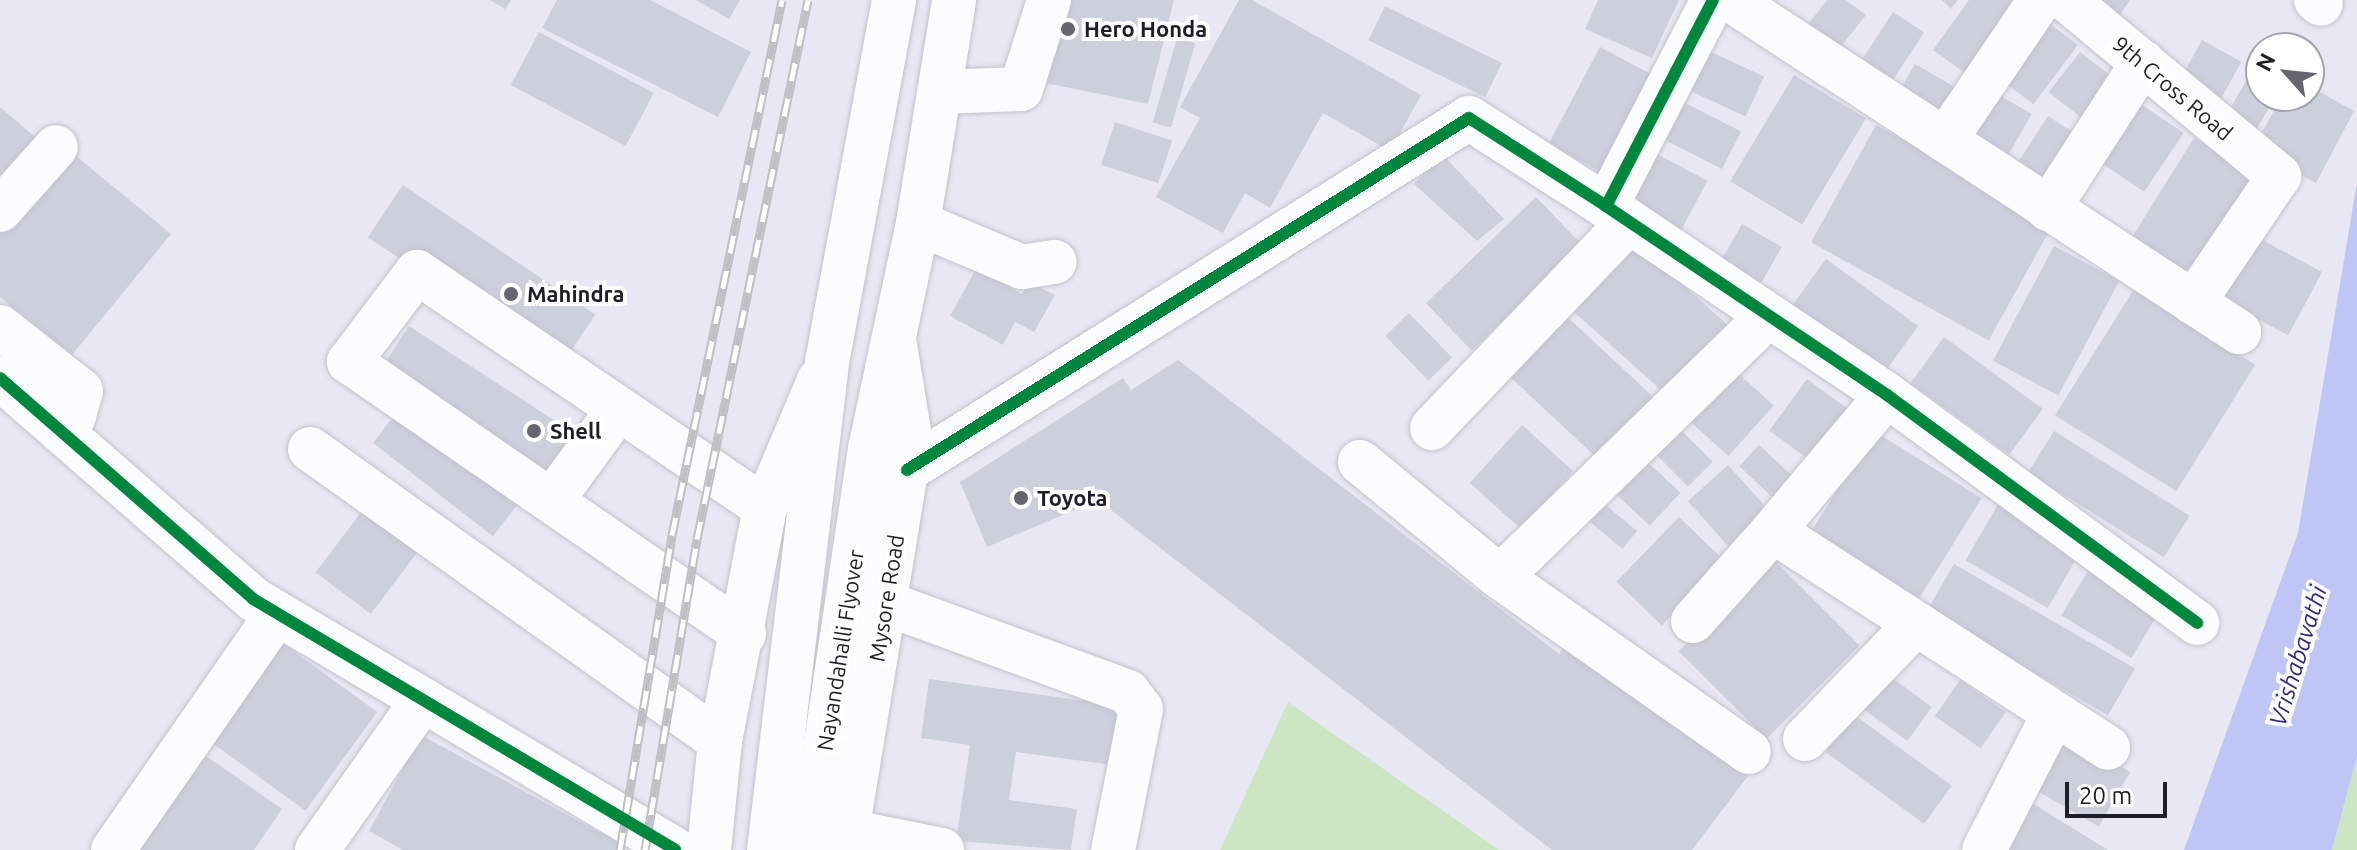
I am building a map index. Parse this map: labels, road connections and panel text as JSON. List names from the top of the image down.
{
  "streets": {
    "main road": ["9th Cross Road", "Mysore Road", "Nayandahalli Flyover"]
  },
  "crossings": [
    ["Mysore Road", "Nayandahalli Flyover"]
  ],
  "water": ["Vrishabavathi"],
  "places": [
    "Hero Honda",
    "Mahindra",
    "Shell",
    "Toyota"
  ],
  "scale_bar": "20 m",
  "north": "top left"
}
